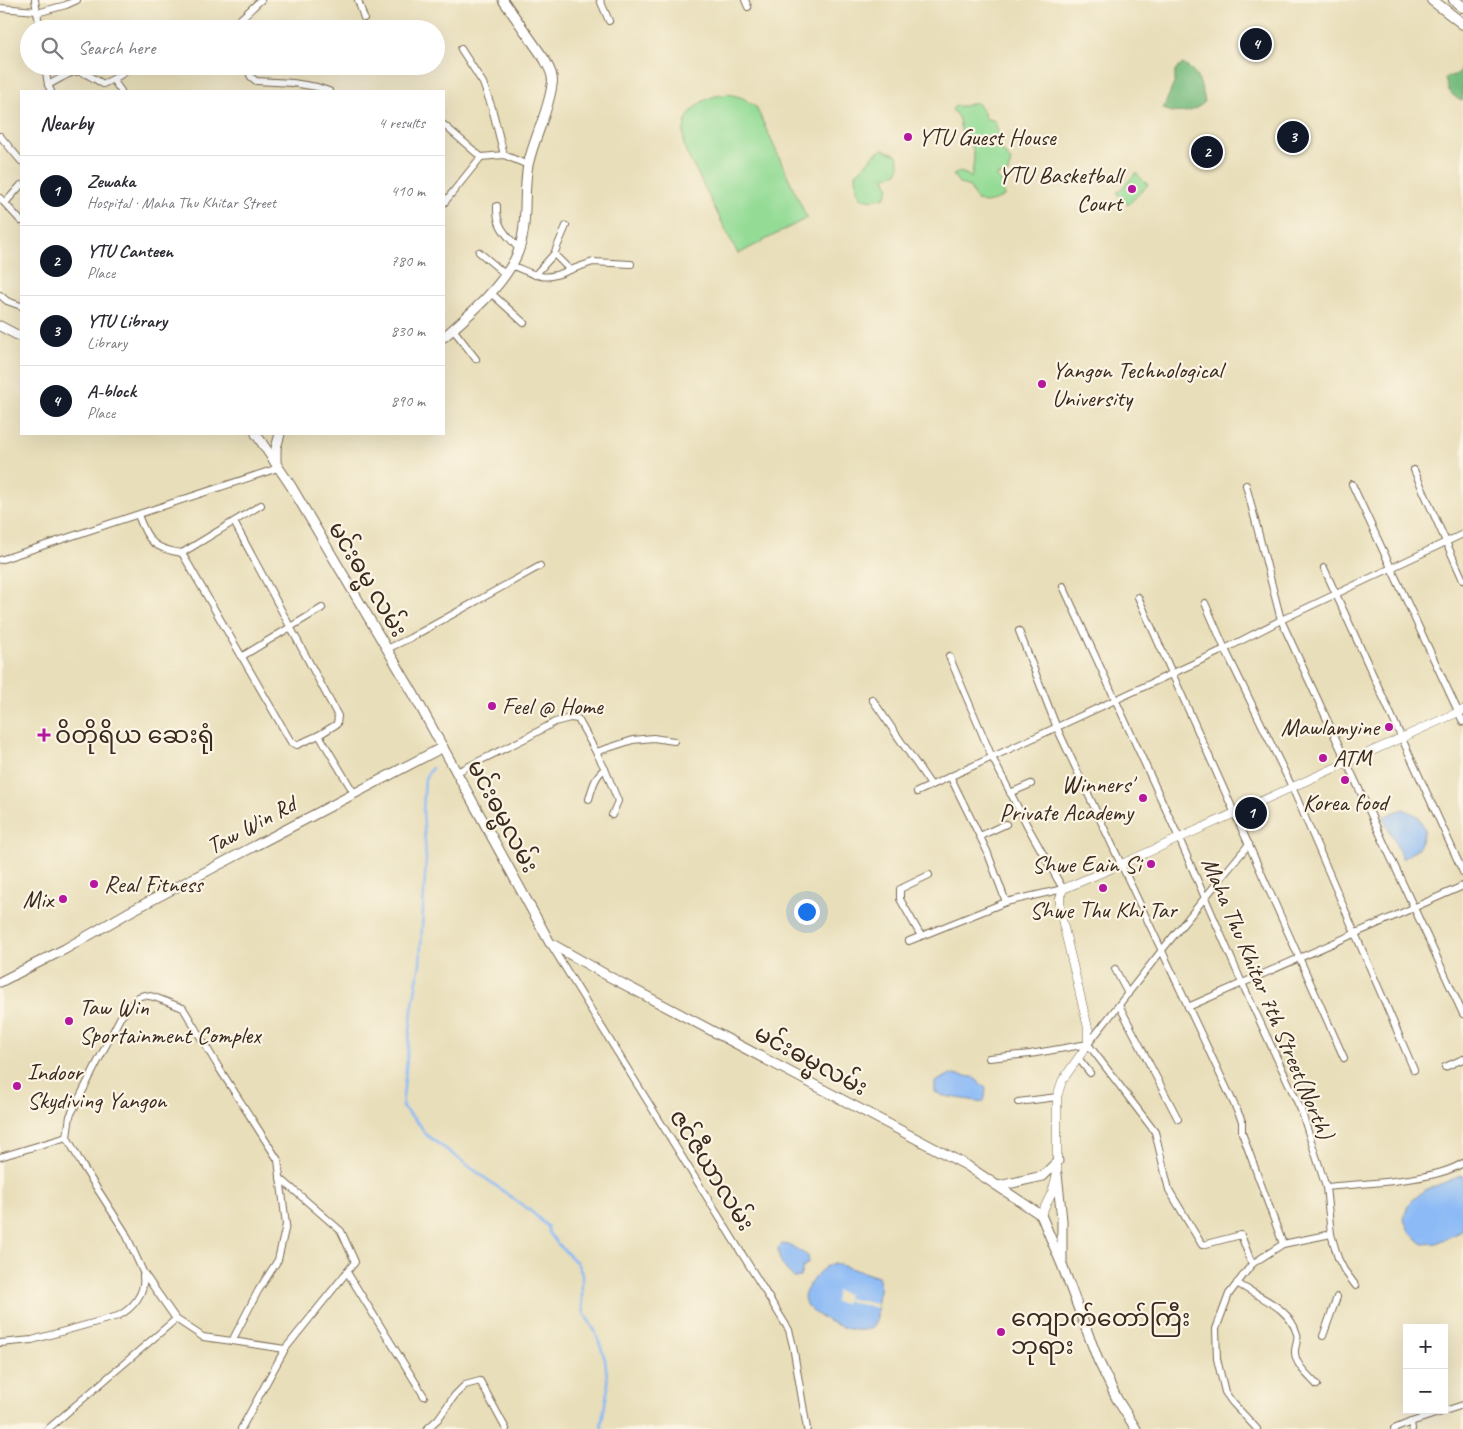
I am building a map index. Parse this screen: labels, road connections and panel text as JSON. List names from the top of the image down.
{
  "streets": {
    "main road": ["မင်းဓမ္မ လမ်း", "မင်းဓမ္မလမ်း", "Taw Win Rd"],
    "street": ["Maha Thu Khitar 7th Street(North)", "ဇင်ဇီယာလမ်း"]
  },
  "crossings": [
    ["မင်းဓမ္မ လမ်း", "မင်းဓမ္မလမ်း"],
    ["မင်းဓမ္မ လမ်း", "Taw Win Rd"],
    ["မင်းဓမ္မလမ်း", "Taw Win Rd"],
    ["မင်းဓမ္မလမ်း", "ဇင်ဇီယာလမ်း"]
  ],
  "places": {
    "other": [
      "YTU Guest House",
      "YTU Basketball Court",
      "Yangon Technological University",
      "Feel @ Home",
      "Mawlamyine",
      "ATM",
      "Korea food",
      "Winners' Private Academy",
      "Shwe Eain Si",
      "Real Fitness",
      "Shwe Thu Khi Tar",
      "Mix",
      "Taw Win Sportainment Complex",
      "Indoor Skydiving Yangon",
      "ကျောက်တော်ကြီး ဘုရား"
    ],
    "health": ["ဝိတိုရိယ ဆေးရုံ"]
  },
  "page": {
    "search": "Search here",
    "pins": [
      "4",
      "3",
      "2",
      "1"
    ],
    "heading": ["Nearby", "4 results"],
    "list": [
      {
        "mark": "1",
        "name": "Zewaka",
        "note": "Hospital · Maha Thu Khitar Street",
        "value": "410 m"
      },
      {
        "mark": "2",
        "name": "YTU Canteen",
        "note": "Place",
        "value": "780 m"
      },
      {
        "mark": "3",
        "name": "YTU Library",
        "note": "Library",
        "value": "830 m"
      },
      {
        "mark": "4",
        "name": "A-block",
        "note": "Place",
        "value": "890 m"
      }
    ],
    "map_buttons": ["+", "−"]
  }
}
